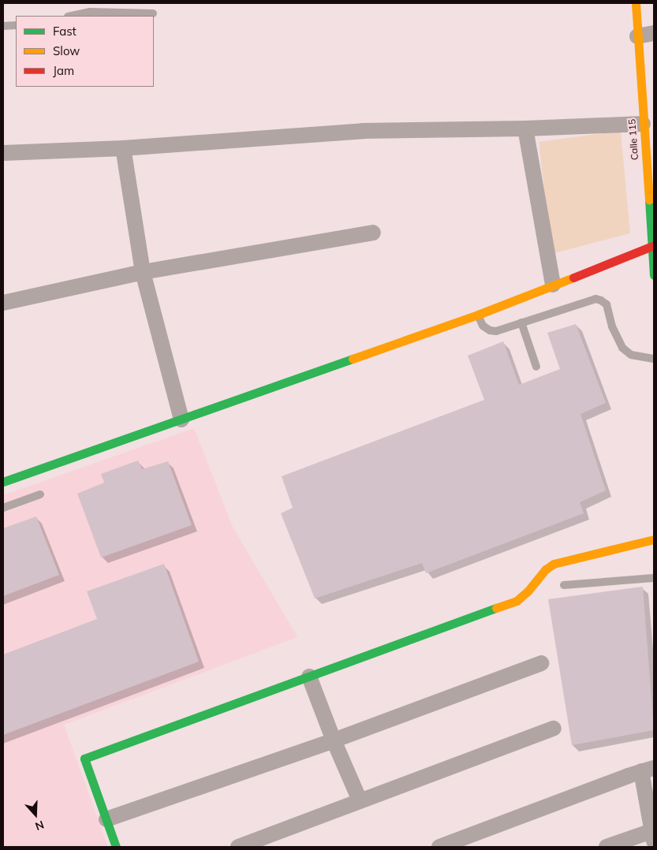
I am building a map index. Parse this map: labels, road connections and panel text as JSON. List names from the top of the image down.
{
  "streets": {
    "street": ["Calle 115"]
  },
  "legend": ["Fast", "Slow", "Jam"],
  "north": "bottom"
}
